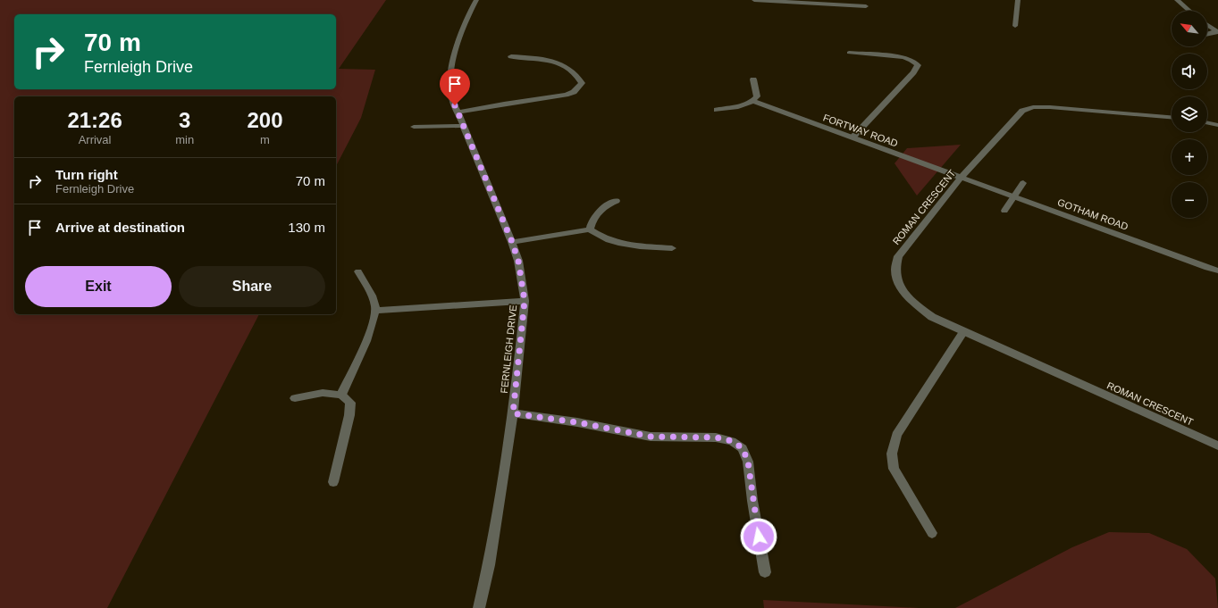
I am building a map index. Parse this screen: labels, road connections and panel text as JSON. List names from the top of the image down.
{
  "streets": {
    "street": [
      "FORTWAY ROAD",
      "ROMAN CRESCENT",
      "GOTHAM ROAD",
      "FERNLEIGH DRIVE"
    ]
  },
  "crossings": [
    ["FORTWAY ROAD", "ROMAN CRESCENT"],
    ["FORTWAY ROAD", "GOTHAM ROAD"],
    ["ROMAN CRESCENT", "GOTHAM ROAD"]
  ],
  "north": "top left",
  "page": {
    "map_buttons": ["+", "−"],
    "turn": ["70 m", "Fernleigh Drive"],
    "eta": [
      "21:26",
      "Arrival",
      "3",
      "min",
      "200",
      "m"
    ],
    "list": [
      {
        "name": "Turn right",
        "note": "Fernleigh Drive",
        "value": "70 m"
      },
      {
        "name": "Arrive at destination",
        "value": "130 m"
      }
    ],
    "buttons": ["Exit", "Share"]
  }
}
